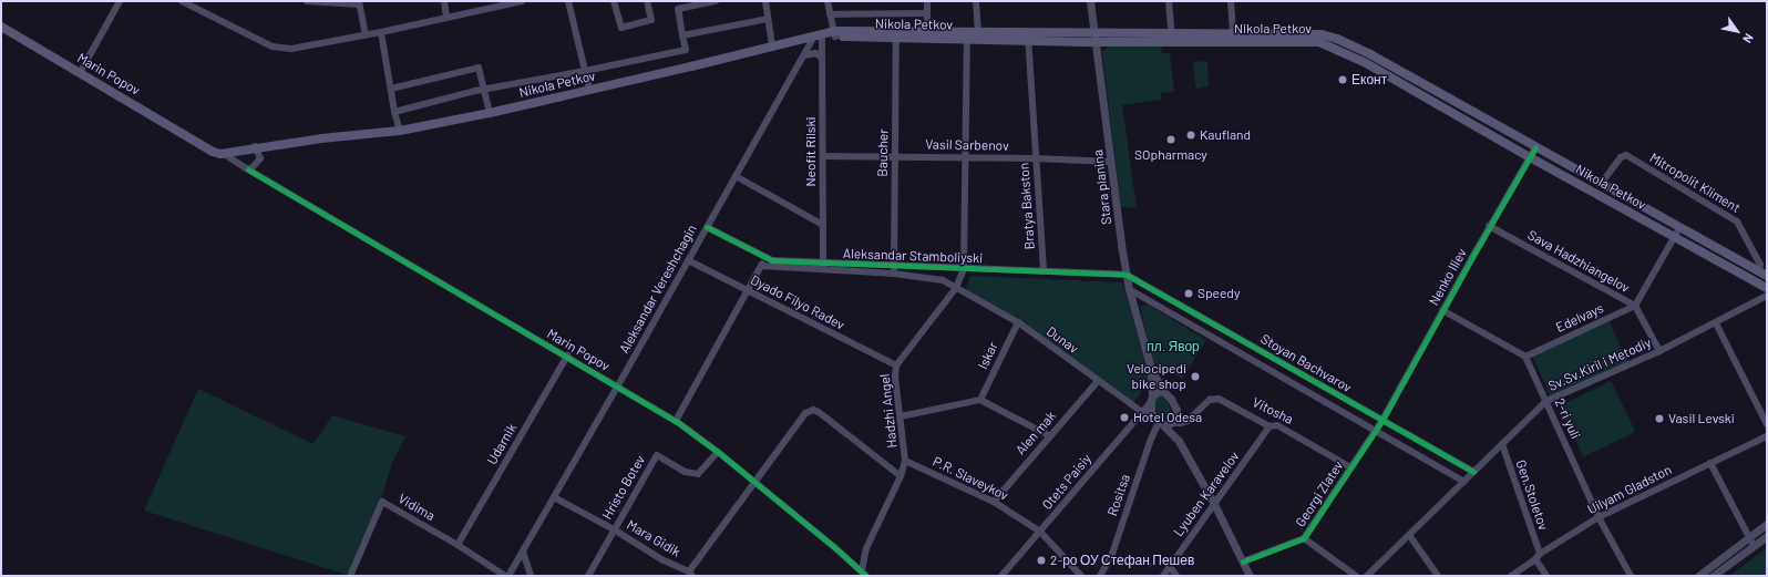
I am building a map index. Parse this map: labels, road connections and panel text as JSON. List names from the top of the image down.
{
  "streets": {
    "main road": ["Nikola Petkov", "Marin Popov"],
    "street": [
      "Vasil Sarbenov",
      "Neofit Rilski",
      "Baucher",
      "Mitropolit Kliment",
      "Stara planina",
      "Bratya Bakston",
      "Aleksandar Stamboliyski",
      "Sava Hadzhiangelov",
      "Nenko Iliev",
      "Aleksandar Vereshchagin",
      "Dyado Filyo Radev",
      "Edelvays",
      "Dunav",
      "Iskar",
      "Stoyan Bachvarov",
      "Sv.Sv.Kiril i Metodiy",
      "Hadzhi Angel",
      "Vitosha",
      "2-ri yuli",
      "Alen mak",
      "Udarnik",
      "P.R. Slaveykov",
      "Otets Paisiy",
      "Hristo Botev",
      "Uilyam Gladston",
      "Lyuben Karavelov",
      "Georgi Zlatev",
      "Rositsa",
      "Gen.Stoletov",
      "Vidima",
      "Mara Gidik"
    ]
  },
  "crossings": [
    ["Nikola Petkov", "Marin Popov"],
    ["Nikola Petkov", "Neofit Rilski"],
    ["Nikola Petkov", "Baucher"],
    ["Nikola Petkov", "Mitropolit Kliment"],
    ["Nikola Petkov", "Stara planina"],
    ["Nikola Petkov", "Bratya Bakston"],
    ["Nikola Petkov", "Nenko Iliev"],
    ["Nikola Petkov", "Aleksandar Vereshchagin"],
    ["Marin Popov", "Aleksandar Vereshchagin"],
    ["Marin Popov", "Hadzhi Angel"],
    ["Marin Popov", "Udarnik"],
    ["Marin Popov", "Hristo Botev"],
    ["Vasil Sarbenov", "Neofit Rilski"],
    ["Vasil Sarbenov", "Baucher"],
    ["Vasil Sarbenov", "Stara planina"],
    ["Vasil Sarbenov", "Bratya Bakston"],
    ["Neofit Rilski", "Aleksandar Stamboliyski"],
    ["Neofit Rilski", "Aleksandar Vereshchagin"],
    ["Baucher", "Aleksandar Stamboliyski"],
    ["Stara planina", "Aleksandar Stamboliyski"],
    ["Stara planina", "Dunav"],
    ["Stara planina", "Stoyan Bachvarov"],
    ["Stara planina", "Otets Paisiy"],
    ["Stara planina", "Rositsa"],
    ["Bratya Bakston", "Aleksandar Stamboliyski"],
    ["Aleksandar Stamboliyski", "Aleksandar Vereshchagin"],
    ["Aleksandar Stamboliyski", "Dunav"],
    ["Aleksandar Stamboliyski", "Stoyan Bachvarov"],
    ["Aleksandar Stamboliyski", "Hadzhi Angel"],
    ["Sava Hadzhiangelov", "Nenko Iliev"],
    ["Sava Hadzhiangelov", "Edelvays"],
    ["Sava Hadzhiangelov", "Sv.Sv.Kiril i Metodiy"],
    ["Nenko Iliev", "Stoyan Bachvarov"],
    ["Nenko Iliev", "Georgi Zlatev"],
    ["Aleksandar Vereshchagin", "Dyado Filyo Radev"],
    ["Aleksandar Vereshchagin", "Mara Gidik"],
    ["Dyado Filyo Radev", "Hadzhi Angel"],
    ["Edelvays", "2-ri yuli"],
    ["Dunav", "Iskar"],
    ["Dunav", "Hadzhi Angel"],
    ["Dunav", "Alen mak"],
    ["Dunav", "Otets Paisiy"],
    ["Dunav", "Rositsa"],
    ["Stoyan Bachvarov", "Sv.Sv.Kiril i Metodiy"],
    ["Stoyan Bachvarov", "Georgi Zlatev"],
    ["Sv.Sv.Kiril i Metodiy", "2-ri yuli"],
    ["Sv.Sv.Kiril i Metodiy", "Gen.Stoletov"],
    ["Hadzhi Angel", "P.R. Slaveykov"],
    ["Vitosha", "Lyuben Karavelov"],
    ["Vitosha", "Georgi Zlatev"],
    ["2-ri yuli", "Uilyam Gladston"],
    ["Alen mak", "P.R. Slaveykov"],
    ["Udarnik", "Vidima"],
    ["P.R. Slaveykov", "Otets Paisiy"],
    ["Otets Paisiy", "Rositsa"],
    ["Hristo Botev", "Mara Gidik"],
    ["Uilyam Gladston", "Gen.Stoletov"]
  ],
  "parks": ["пл. Явор"],
  "places": [
    "Еконт",
    "Kaufland",
    "SOpharmacy",
    "Speedy",
    "Velocipedi bike shop",
    "Hotel Odesa",
    "Vasil Levski",
    "2-ро ОУ Стефан Пешев"
  ],
  "north": "bottom right"
}
